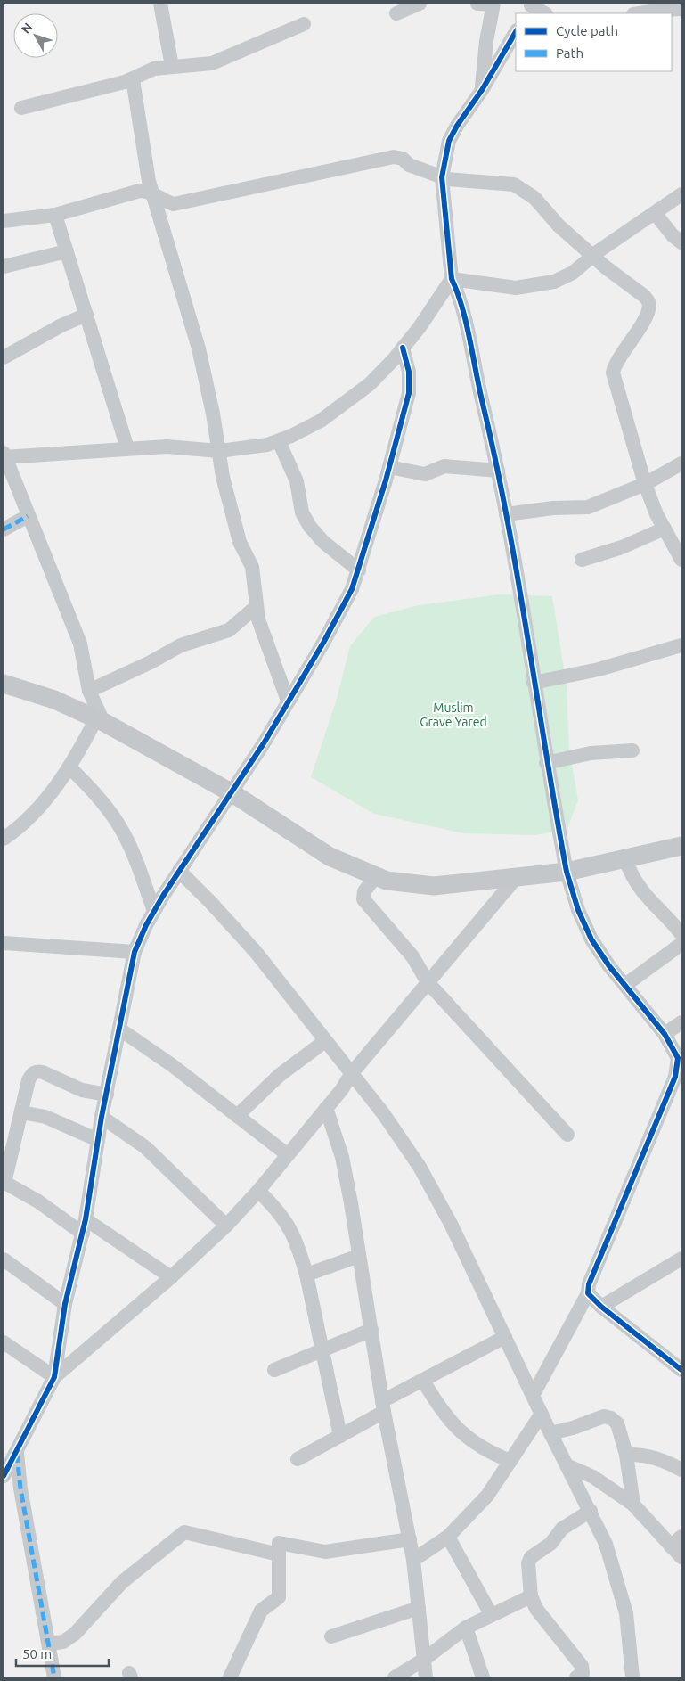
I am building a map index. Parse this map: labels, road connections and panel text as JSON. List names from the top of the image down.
{
  "parks": ["Muslim Grave Yared"],
  "legend": ["Cycle path", "Path"],
  "scale_bar": "50 m",
  "north": "top left"
}
